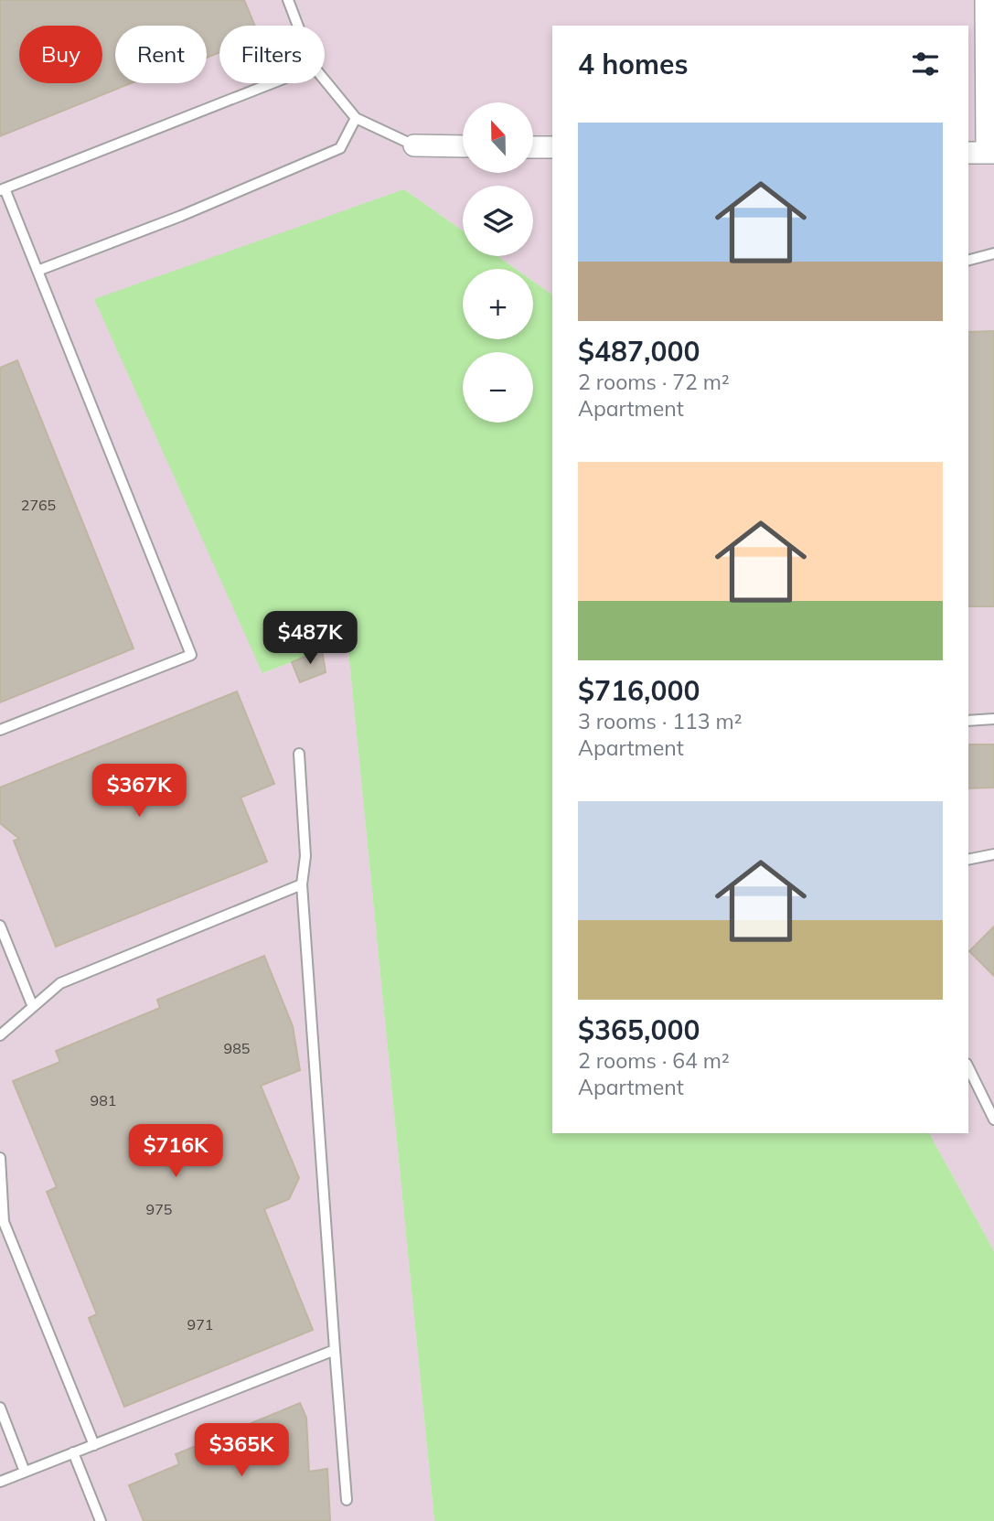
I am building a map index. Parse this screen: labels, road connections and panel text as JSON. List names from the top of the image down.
{
  "house_numbers": [
    "2765",
    "985",
    "981",
    "975",
    "971"
  ],
  "north": "top",
  "page": {
    "chip": ["Buy", "Rent", "Filters"],
    "heading": "4 homes",
    "map_buttons": ["+", "−"],
    "list": [
      {
        "name": "$487,000",
        "note": "2 rooms · 72 m² · Apartment"
      },
      {
        "name": "$716,000",
        "note": "3 rooms · 113 m² · Apartment"
      },
      {
        "name": "$365,000",
        "note": "2 rooms · 64 m² · Apartment"
      }
    ],
    "price": [
      "$487K",
      "$367K",
      "$716K",
      "$365K"
    ]
  }
}
